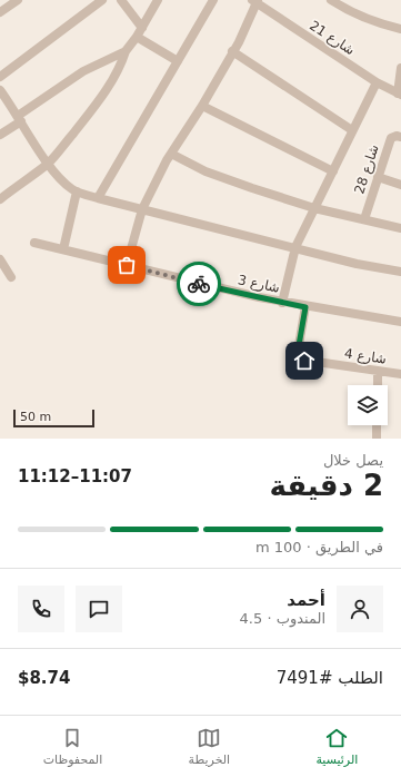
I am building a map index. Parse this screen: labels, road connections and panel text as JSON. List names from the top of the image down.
{
  "streets": {
    "street": [
      "شارع 21",
      "شارع 28",
      "شارع 3",
      "شارع 4"
    ]
  },
  "crossings": [
    ["شارع 3", "شارع 4"]
  ],
  "scale_bar": "50 m",
  "page": {
    "scale": "50 m",
    "heading": ["2 دقيقة", "يصل خلال", "11:07–11:12"],
    "panel": [
      "أحمد",
      "المندوب · 4.5",
      "الطلب #7491",
      "$8.74"
    ],
    "bar": "في الطريق · 100 m",
    "tabs": ["الرئيسية", "الخريطة", "المحفوظات"]
  }
}
